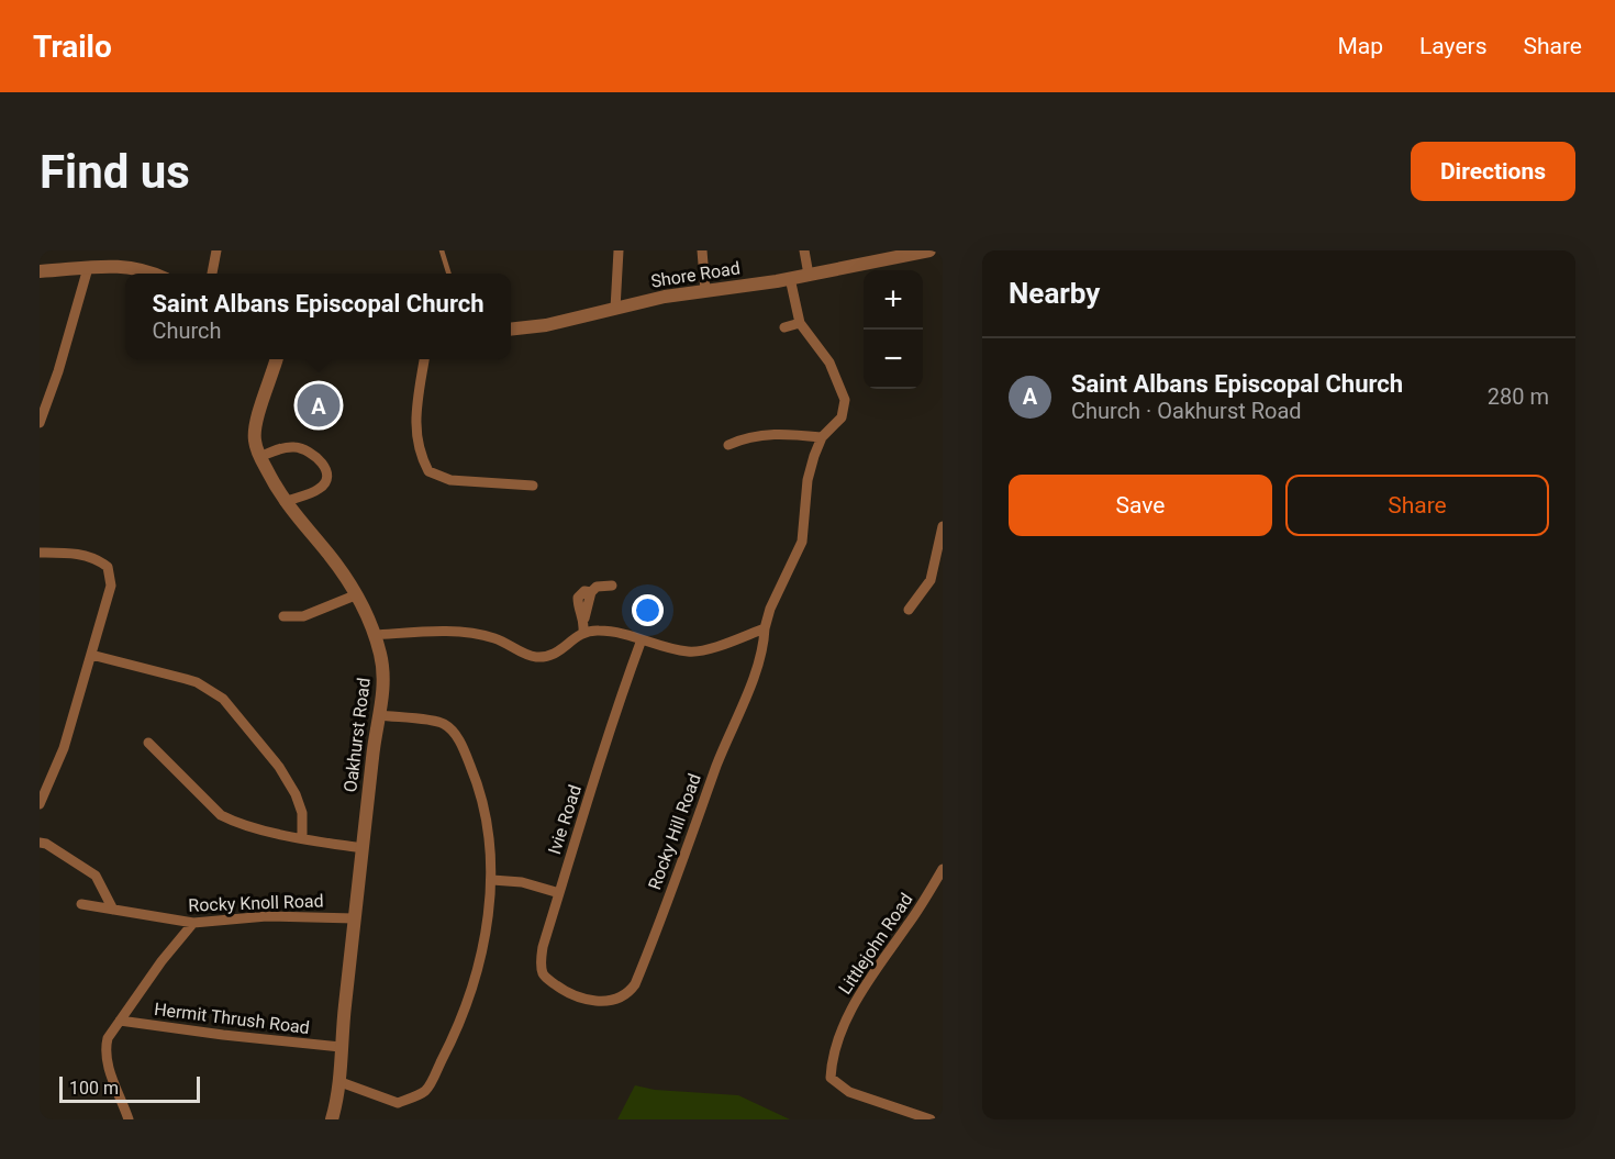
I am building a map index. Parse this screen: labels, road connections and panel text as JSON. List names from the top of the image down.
{
  "streets": {
    "street": [
      "Shore Road",
      "Oakhurst Road",
      "Ivie Road",
      "Rocky Hill Road",
      "Rocky Knoll Road",
      "Littlejohn Road",
      "Hermit Thrush Road"
    ]
  },
  "crossings": [
    ["Oakhurst Road", "Rocky Knoll Road"],
    ["Oakhurst Road", "Hermit Thrush Road"],
    ["Ivie Road", "Rocky Hill Road"]
  ],
  "scale_bar": "100 m",
  "page": {
    "header": "Trailo",
    "nav": ["Map", "Layers", "Share"],
    "buttons": [
      "Directions",
      ["Save", "Share"]
    ],
    "title": "Find us",
    "heading": "Nearby",
    "map_buttons": ["+", "−"],
    "popup": ["Saint Albans Episcopal Church", "Church"],
    "list": [
      {
        "mark": "A",
        "name": "Saint Albans Episcopal Church",
        "note": "Church · Oakhurst Road",
        "value": "280 m"
      }
    ],
    "pins": "A",
    "scale": "100 m"
  }
}
